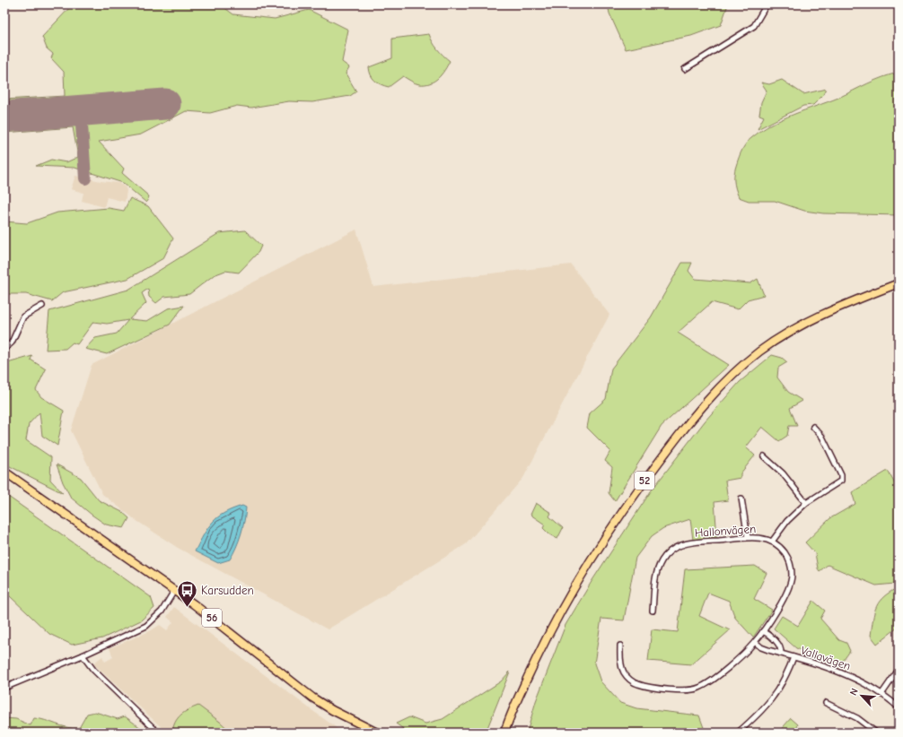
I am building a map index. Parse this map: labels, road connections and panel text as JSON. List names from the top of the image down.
{
  "streets": {
    "highway": ["52", "56"],
    "street": ["Hallonvägen", "Vallavägen"]
  },
  "crossings": [
    ["Hallonvägen", "Vallavägen"]
  ],
  "places": {
    "bus stop": ["Karsudden"]
  },
  "north": "top left"
}
